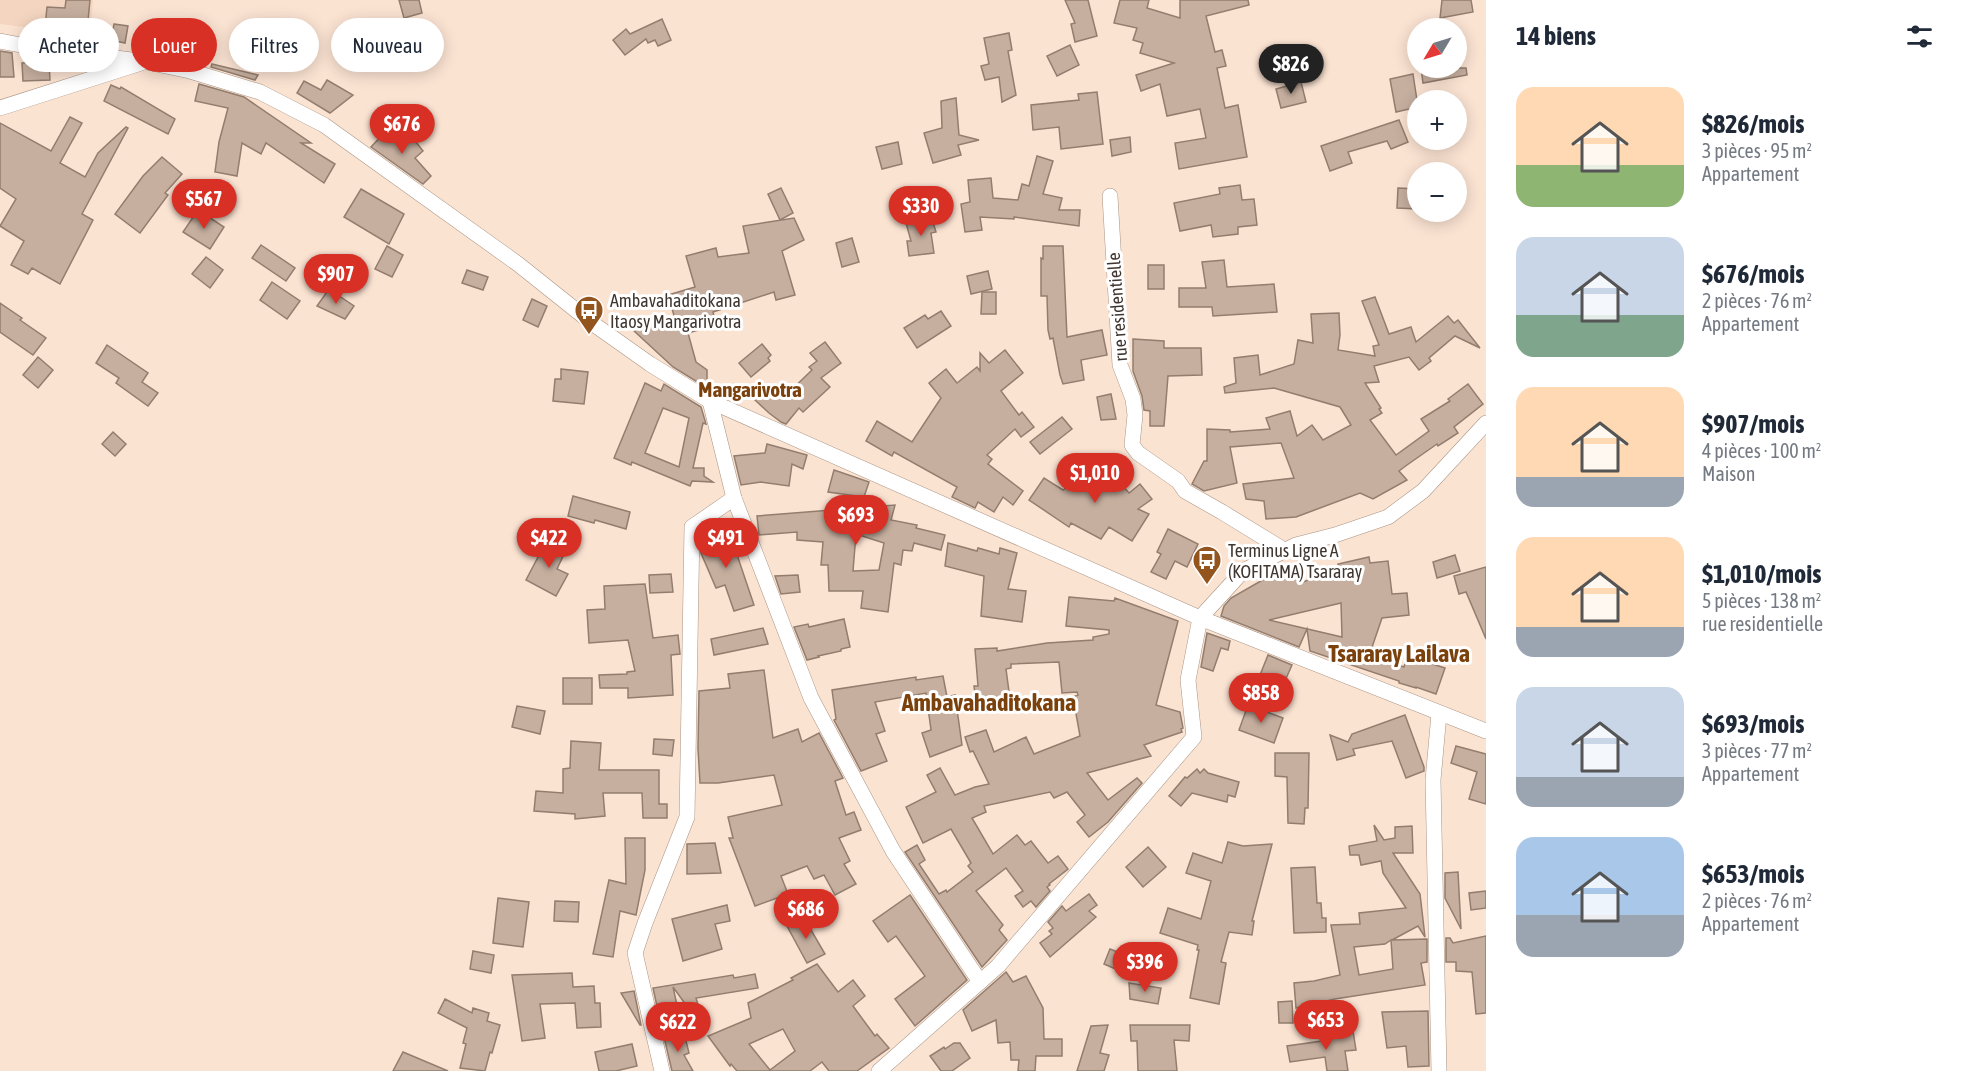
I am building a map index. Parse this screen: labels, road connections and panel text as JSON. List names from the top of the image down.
{
  "streets": {
    "street": ["rue residentielle"]
  },
  "districts": ["Mangarivotra", "Tsararay Lailava", "Ambavahaditokana"],
  "places": {
    "bus stop": ["Ambavahaditokana Itaosy Mangarivotra", "Terminus Ligne A (KOFITAMA) Tsararay"]
  },
  "north": "bottom left",
  "page": {
    "heading": "14 biens",
    "map_buttons": ["+", "−"],
    "chip": [
      "Acheter",
      "Louer",
      "Filtres",
      "Nouveau"
    ],
    "price": [
      "$826",
      "$676",
      "$567",
      "$330",
      "$907",
      "$1,010",
      "$693",
      "$422",
      "$491",
      "$858",
      "$686",
      "$396",
      "$653",
      "$622"
    ],
    "list": [
      {
        "name": "$826/mois",
        "note": "3 pièces · 95 m² · Appartement"
      },
      {
        "name": "$676/mois",
        "note": "2 pièces · 76 m² · Appartement"
      },
      {
        "name": "$907/mois",
        "note": "4 pièces · 100 m² · Maison"
      },
      {
        "name": "$1,010/mois",
        "note": "5 pièces · 138 m² · rue residentielle"
      },
      {
        "name": "$693/mois",
        "note": "3 pièces · 77 m² · Appartement"
      },
      {
        "name": "$653/mois",
        "note": "2 pièces · 76 m² · Appartement"
      }
    ]
  }
}
